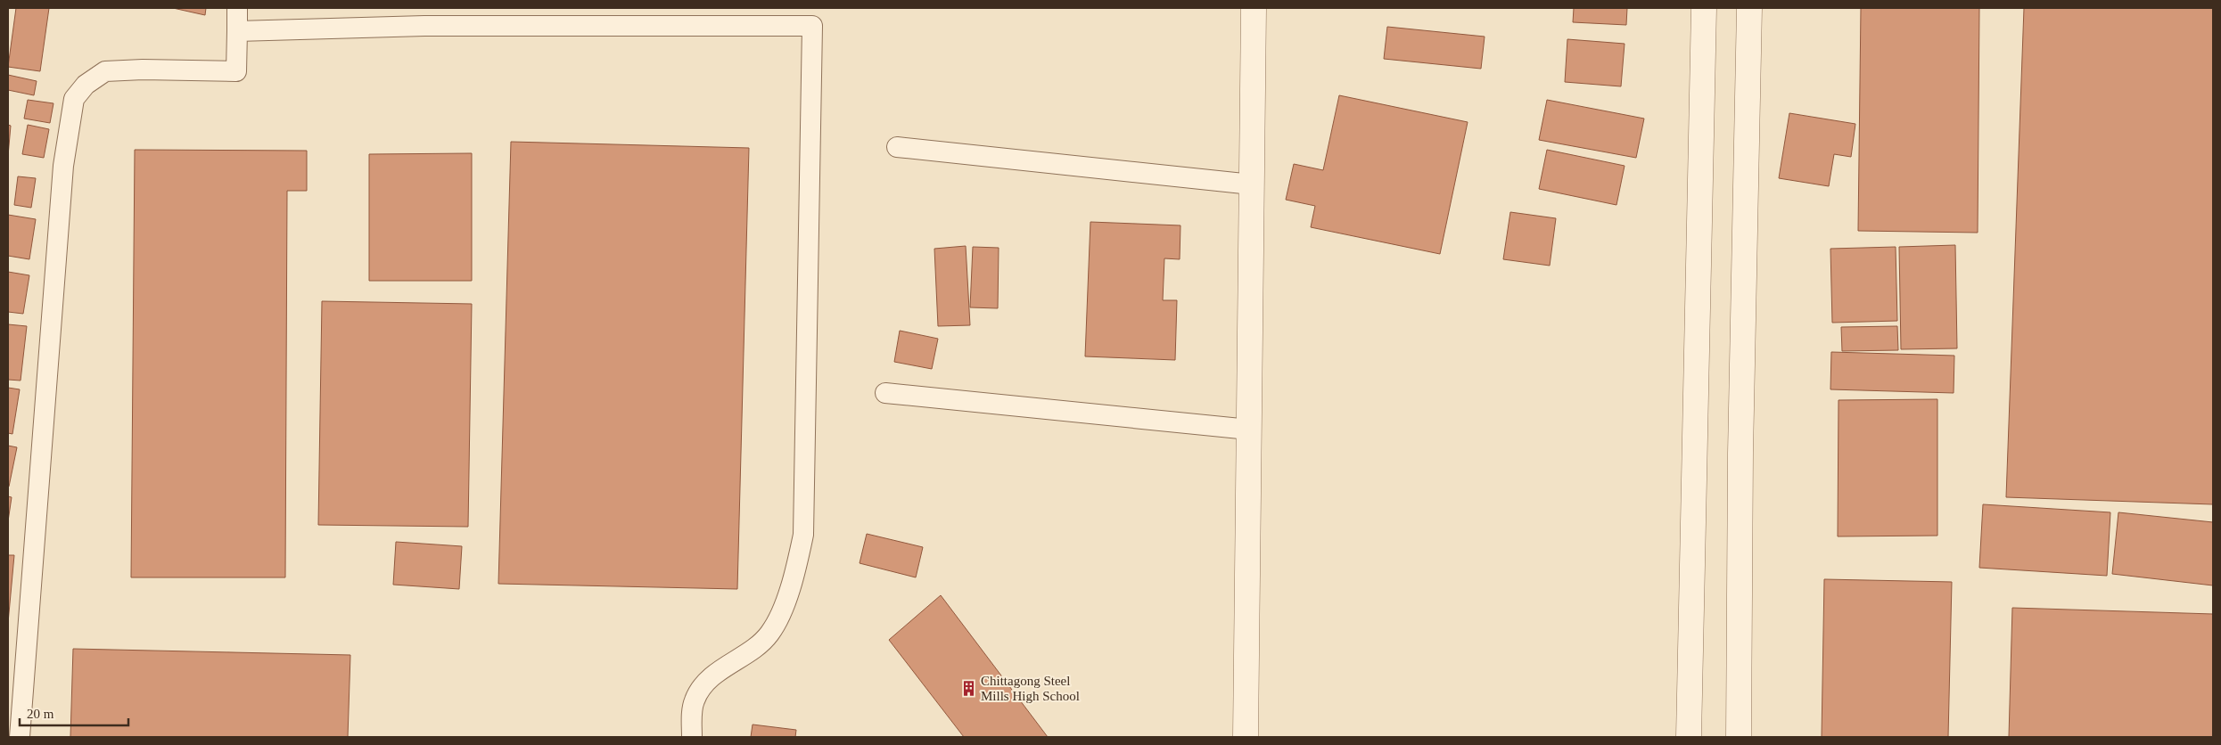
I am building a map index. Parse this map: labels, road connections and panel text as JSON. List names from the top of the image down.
{
  "places": {
    "building": ["Chittagong Steel Mills High School"]
  },
  "scale_bar": "20 m"
}
